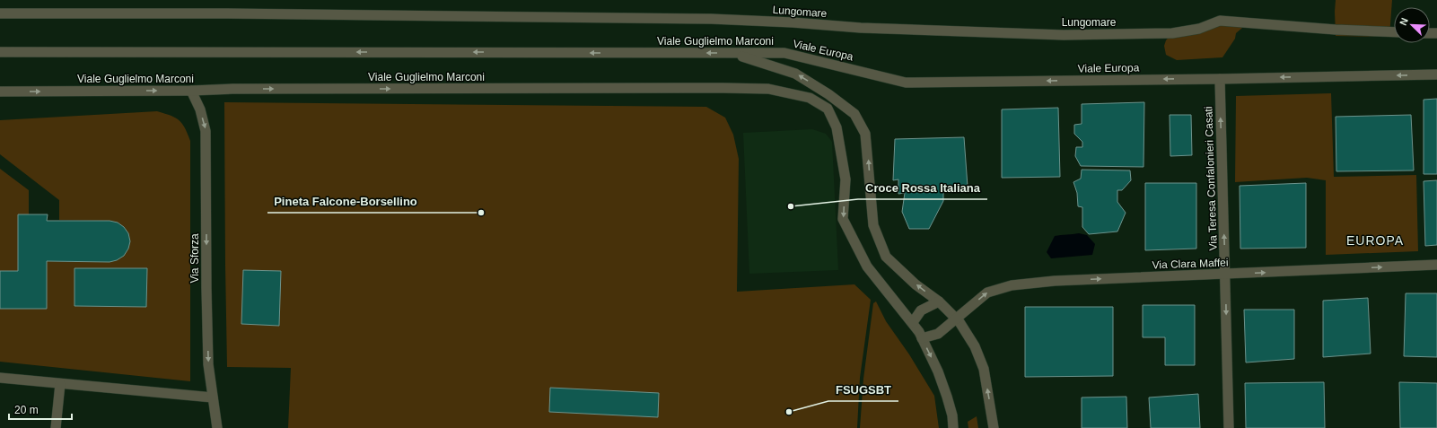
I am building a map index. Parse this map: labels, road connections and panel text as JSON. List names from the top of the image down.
{
  "streets": {
    "street": [
      "Lungomare",
      "Viale Guglielmo Marconi",
      "Viale Europa",
      "Via Teresa Confalonieri Casati",
      "Via Sforza",
      "Via Clara Maffei"
    ]
  },
  "crossings": [
    ["Viale Guglielmo Marconi", "Viale Europa"],
    ["Viale Guglielmo Marconi", "Via Sforza"],
    ["Viale Guglielmo Marconi", "Via Clara Maffei"],
    ["Viale Europa", "Via Teresa Confalonieri Casati"],
    ["Via Teresa Confalonieri Casati", "Via Clara Maffei"]
  ],
  "one_way": ["Viale Europa", "Via Sforza", "Via Clara Maffei"],
  "districts": ["EUROPA"],
  "places": ["Croce Rossa Italiana", "Pineta Falcone-Borsellino", "FSUGSBT"],
  "scale_bar": "20 m",
  "north": "top left"
}
